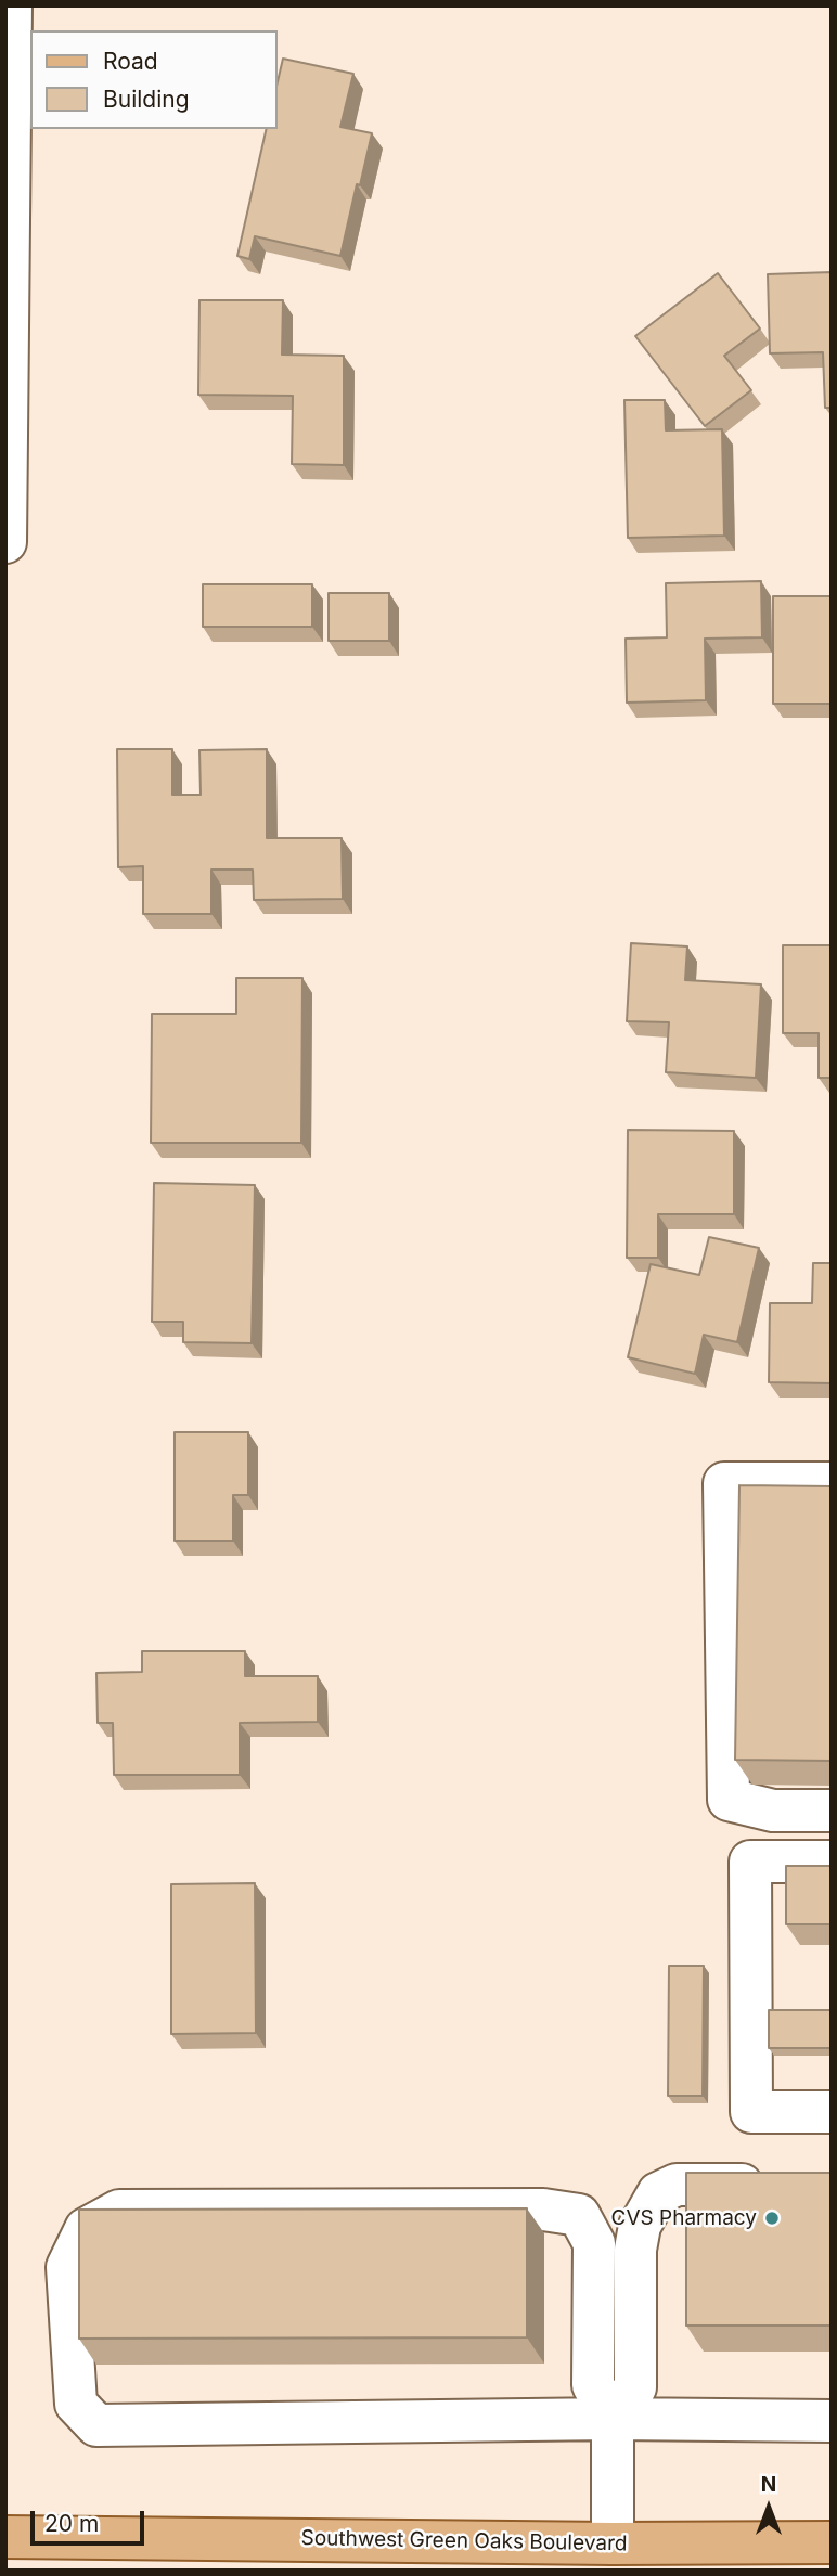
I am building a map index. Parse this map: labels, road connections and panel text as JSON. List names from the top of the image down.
{
  "streets": {
    "main road": ["Southwest Green Oaks Boulevard"]
  },
  "places": ["CVS Pharmacy"],
  "legend": ["Road", "Building"],
  "scale_bar": "20 m",
  "north": "top"
}
